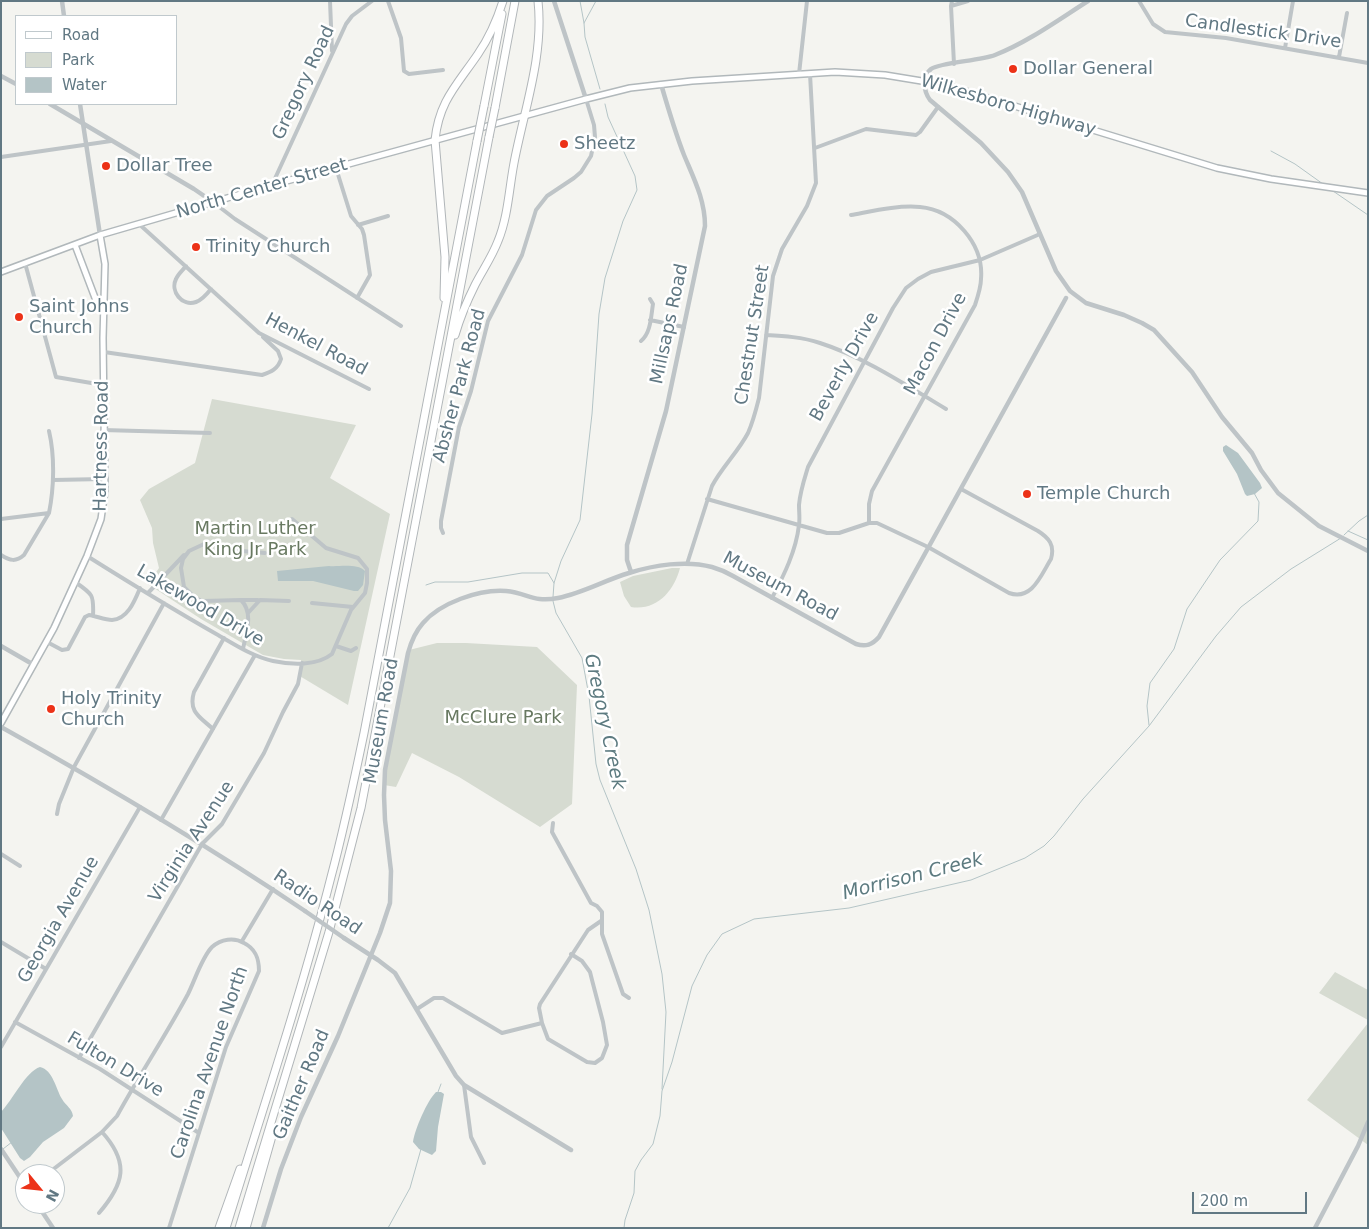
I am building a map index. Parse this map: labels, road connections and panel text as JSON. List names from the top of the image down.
{
  "streets": {
    "main road": ["Wilkesboro Highway", "North Center Street", "Hartness Road"],
    "street": [
      "Candlestick Drive",
      "Gregory Road",
      "Millsaps Road",
      "Chestnut Street",
      "Macon Drive",
      "Henkel Road",
      "Beverly Drive",
      "Absher Park Road",
      "Museum Road",
      "Lakewood Drive",
      "Virginia Avenue",
      "Radio Road",
      "Georgia Avenue",
      "Carolina Avenue North",
      "Fulton Drive",
      "Gaither Road"
    ]
  },
  "crossings": [
    ["Gregory Road", "North Center Street"],
    ["Wilkesboro Highway", "North Center Street"],
    ["Wilkesboro Highway", "Millsaps Road"],
    ["Wilkesboro Highway", "Chestnut Street"],
    ["Wilkesboro Highway", "Absher Park Road"],
    ["North Center Street", "Henkel Road"],
    ["North Center Street", "Hartness Road"],
    ["Millsaps Road", "Museum Road"],
    ["Chestnut Street", "Museum Road"],
    ["Macon Drive", "Beverly Drive"],
    ["Beverly Drive", "Museum Road"],
    ["Hartness Road", "Lakewood Drive"],
    ["Hartness Road", "Radio Road"],
    ["Museum Road", "Radio Road"],
    ["Museum Road", "Gaither Road"],
    ["Lakewood Drive", "Virginia Avenue"],
    ["Virginia Avenue", "Radio Road"],
    ["Virginia Avenue", "Fulton Drive"],
    ["Radio Road", "Georgia Avenue"],
    ["Radio Road", "Gaither Road"],
    ["Georgia Avenue", "Fulton Drive"],
    ["Carolina Avenue North", "Fulton Drive"]
  ],
  "water": ["Gregory Creek", "Morrison Creek"],
  "parks": ["Martin Luther King Jr Park", "McClure Park"],
  "places": [
    "Dollar General",
    "Sheetz",
    "Dollar Tree",
    "Trinity Church",
    "Saint Johns Church",
    "Temple Church",
    "Holy Trinity Church"
  ],
  "legend": ["Road", "Park", "Water"],
  "scale_bar": "200 m",
  "north": "bottom right"
}
